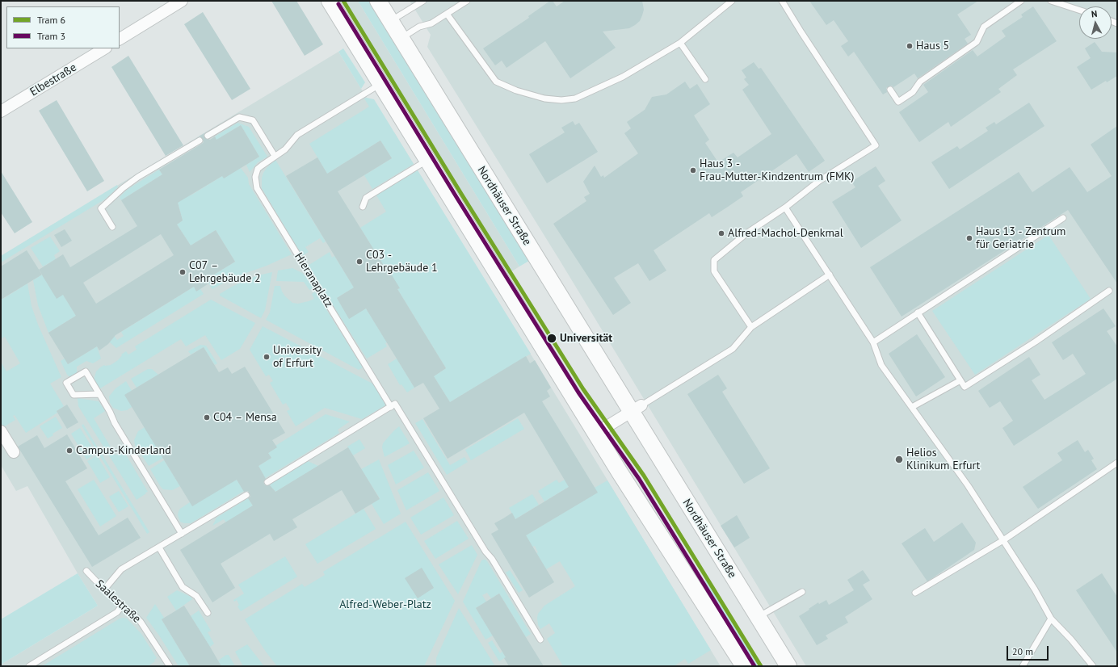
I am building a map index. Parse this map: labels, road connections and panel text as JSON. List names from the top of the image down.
{
  "streets": {
    "main road": ["Nordhäuser Straße"],
    "street": ["Elbestraße"],
    "lane": ["Hieranaplatz", "Saalestraße"]
  },
  "parks": ["Alfred-Weber-Platz"],
  "places": [
    "Haus 5",
    "Haus 3 - Frau-Mutter-Kindzentrum (FMK)",
    "Alfred-Machol-Denkmal",
    "Haus 13 - Zentrum für Geriatrie",
    "C03 - Lehrgebäude 1",
    "C07 – Lehrgebäude 2",
    "Universität",
    "University of Erfurt",
    "C04 – Mensa",
    "Campus-Kinderland",
    "Helios Klinikum Erfurt"
  ],
  "lines": ["tram line 6", "tram line 3"],
  "legend": ["Tram 6", "Tram 3"],
  "scale_bar": "20 m",
  "north": "top"
}
